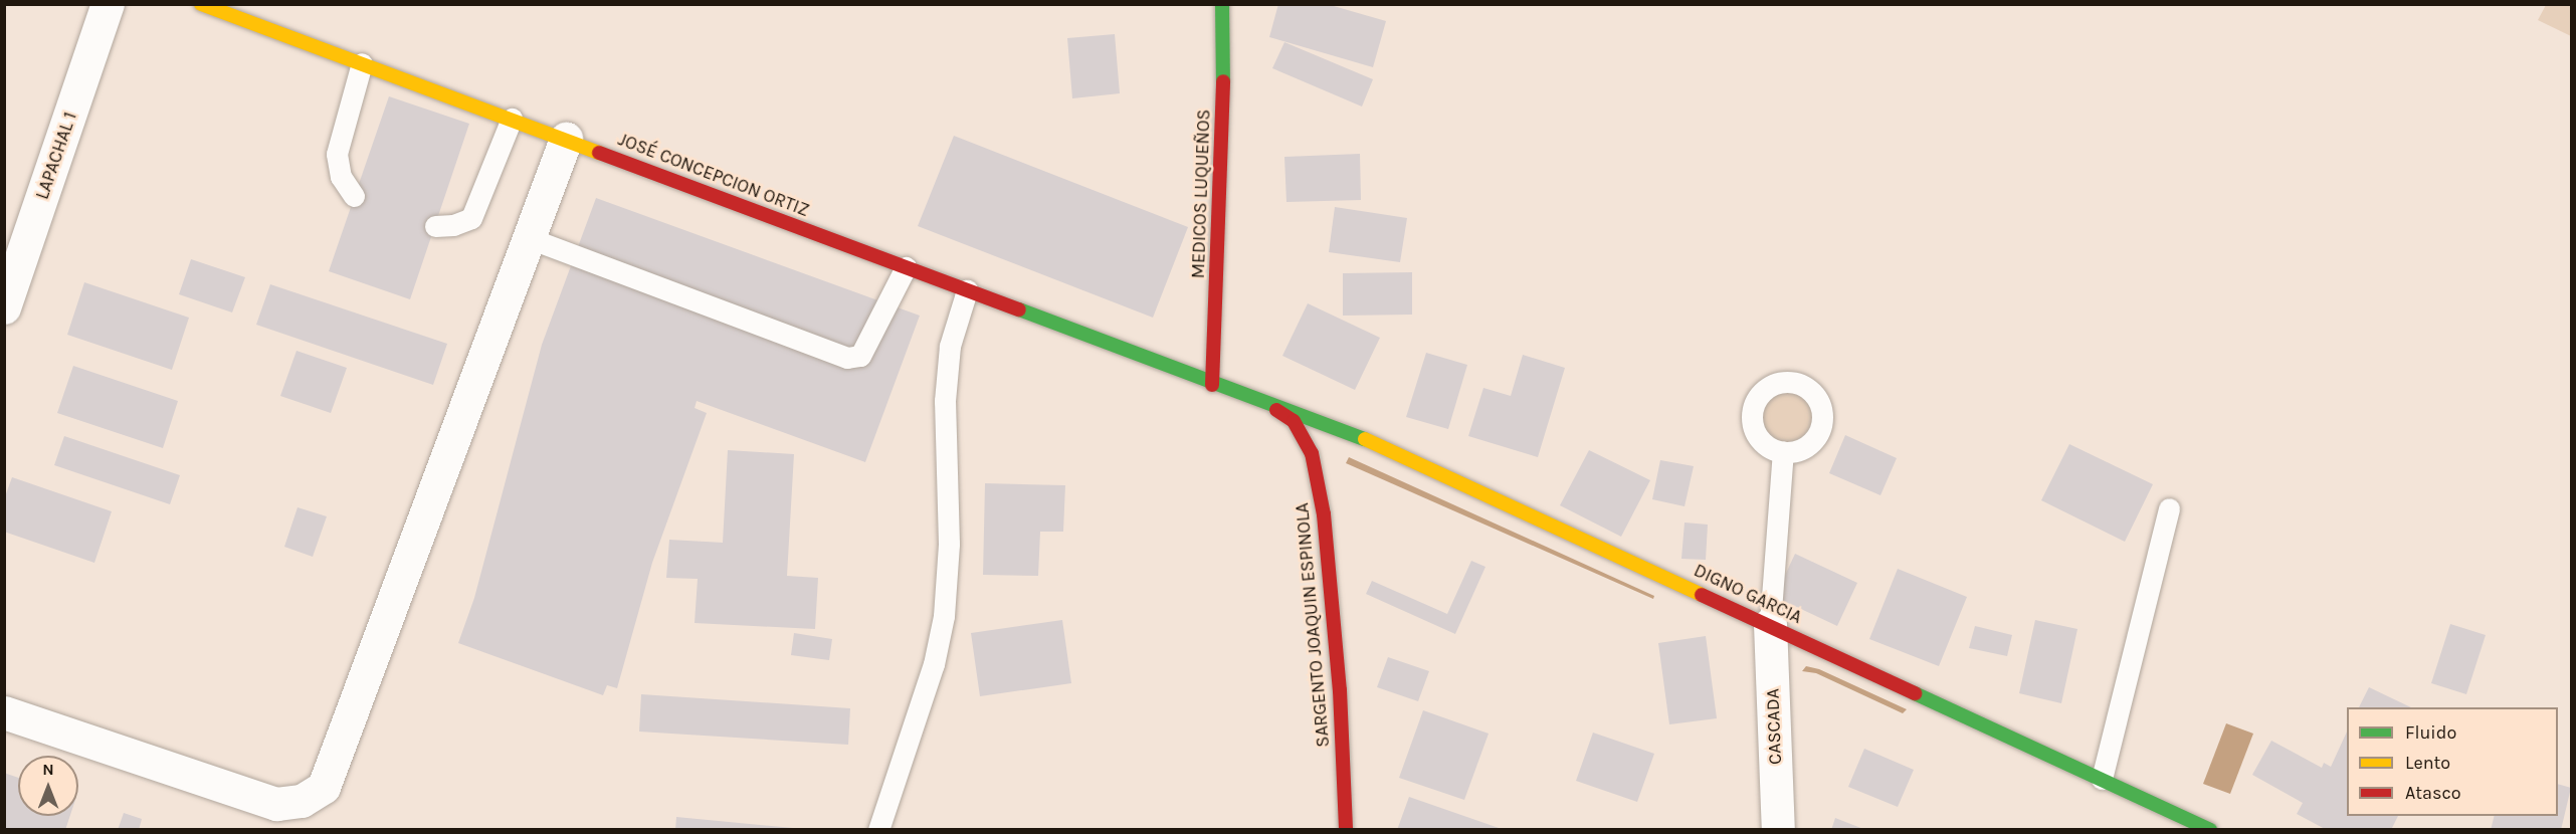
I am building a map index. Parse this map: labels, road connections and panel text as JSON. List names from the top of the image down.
{
  "streets": {
    "street": [
      "LAPACHAL 1",
      "JOSÉ CONCEPCION ORTIZ",
      "MEDICOS LUQUEÑOS",
      "DIGNO GARCIA",
      "SARGENTO JOAQUIN ESPINOLA",
      "CASCADA"
    ]
  },
  "crossings": [
    ["JOSÉ CONCEPCION ORTIZ", "MEDICOS LUQUEÑOS"],
    ["JOSÉ CONCEPCION ORTIZ", "DIGNO GARCIA"],
    ["JOSÉ CONCEPCION ORTIZ", "SARGENTO JOAQUIN ESPINOLA"],
    ["DIGNO GARCIA", "SARGENTO JOAQUIN ESPINOLA"],
    ["DIGNO GARCIA", "CASCADA"]
  ],
  "legend": ["Fluido", "Lento", "Atasco"],
  "north": "top"
}
